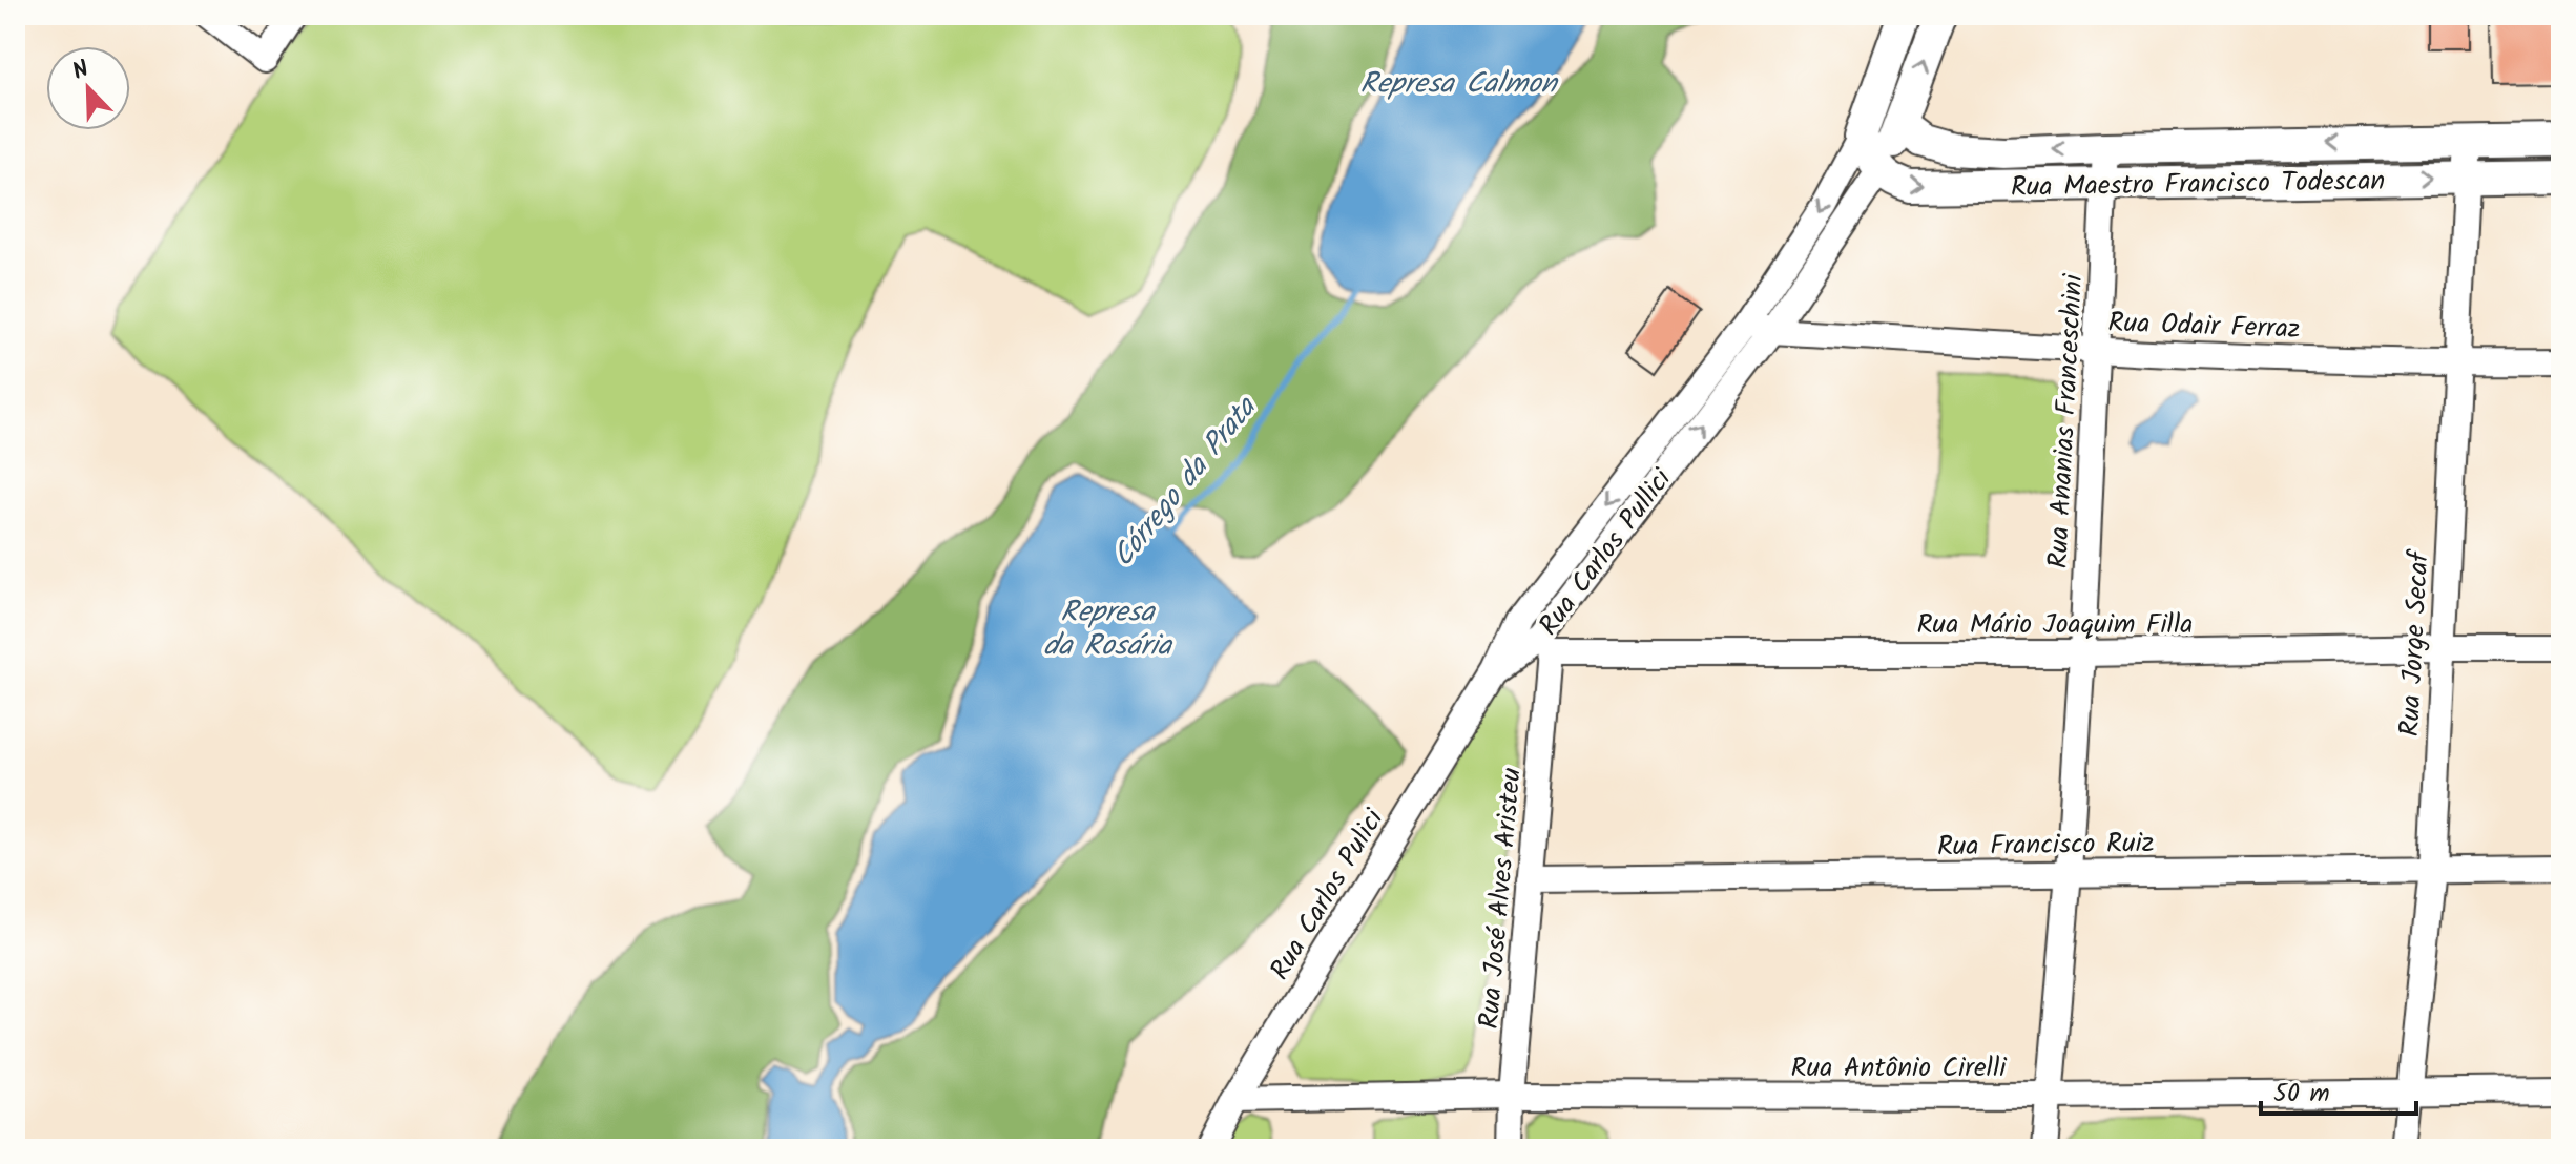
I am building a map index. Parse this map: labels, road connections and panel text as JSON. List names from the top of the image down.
{
  "streets": {
    "main road": ["Rua Maestro Francisco Todescan", "Rua Carlos Pullici"],
    "street": [
      "Rua Odair Ferraz",
      "Rua Ananias Franceschini",
      "Rua Mário Joaquim Filla",
      "Rua Jorge Secaf",
      "Rua Francisco Ruiz",
      "Rua Carlos Pulici",
      "Rua José Alves Aristeu",
      "Rua Antônio Cirelli"
    ]
  },
  "crossings": [
    ["Rua Maestro Francisco Todescan", "Rua Ananias Franceschini"],
    ["Rua Maestro Francisco Todescan", "Rua Carlos Pullici"],
    ["Rua Maestro Francisco Todescan", "Rua Jorge Secaf"],
    ["Rua Odair Ferraz", "Rua Ananias Franceschini"],
    ["Rua Odair Ferraz", "Rua Carlos Pullici"],
    ["Rua Odair Ferraz", "Rua Jorge Secaf"],
    ["Rua Ananias Franceschini", "Rua Mário Joaquim Filla"],
    ["Rua Ananias Franceschini", "Rua Francisco Ruiz"],
    ["Rua Ananias Franceschini", "Rua Antônio Cirelli"],
    ["Rua Carlos Pullici", "Rua Mário Joaquim Filla"],
    ["Rua Carlos Pullici", "Rua Carlos Pulici"],
    ["Rua Carlos Pullici", "Rua José Alves Aristeu"],
    ["Rua Mário Joaquim Filla", "Rua Jorge Secaf"],
    ["Rua Mário Joaquim Filla", "Rua José Alves Aristeu"],
    ["Rua Jorge Secaf", "Rua Francisco Ruiz"],
    ["Rua Jorge Secaf", "Rua Antônio Cirelli"],
    ["Rua Francisco Ruiz", "Rua José Alves Aristeu"],
    ["Rua Carlos Pulici", "Rua Antônio Cirelli"],
    ["Rua José Alves Aristeu", "Rua Antônio Cirelli"]
  ],
  "water": ["Represa Calmon", "Córrego da Prata", "Represa da Rosária"],
  "scale_bar": "50 m",
  "north": "top left"
}
